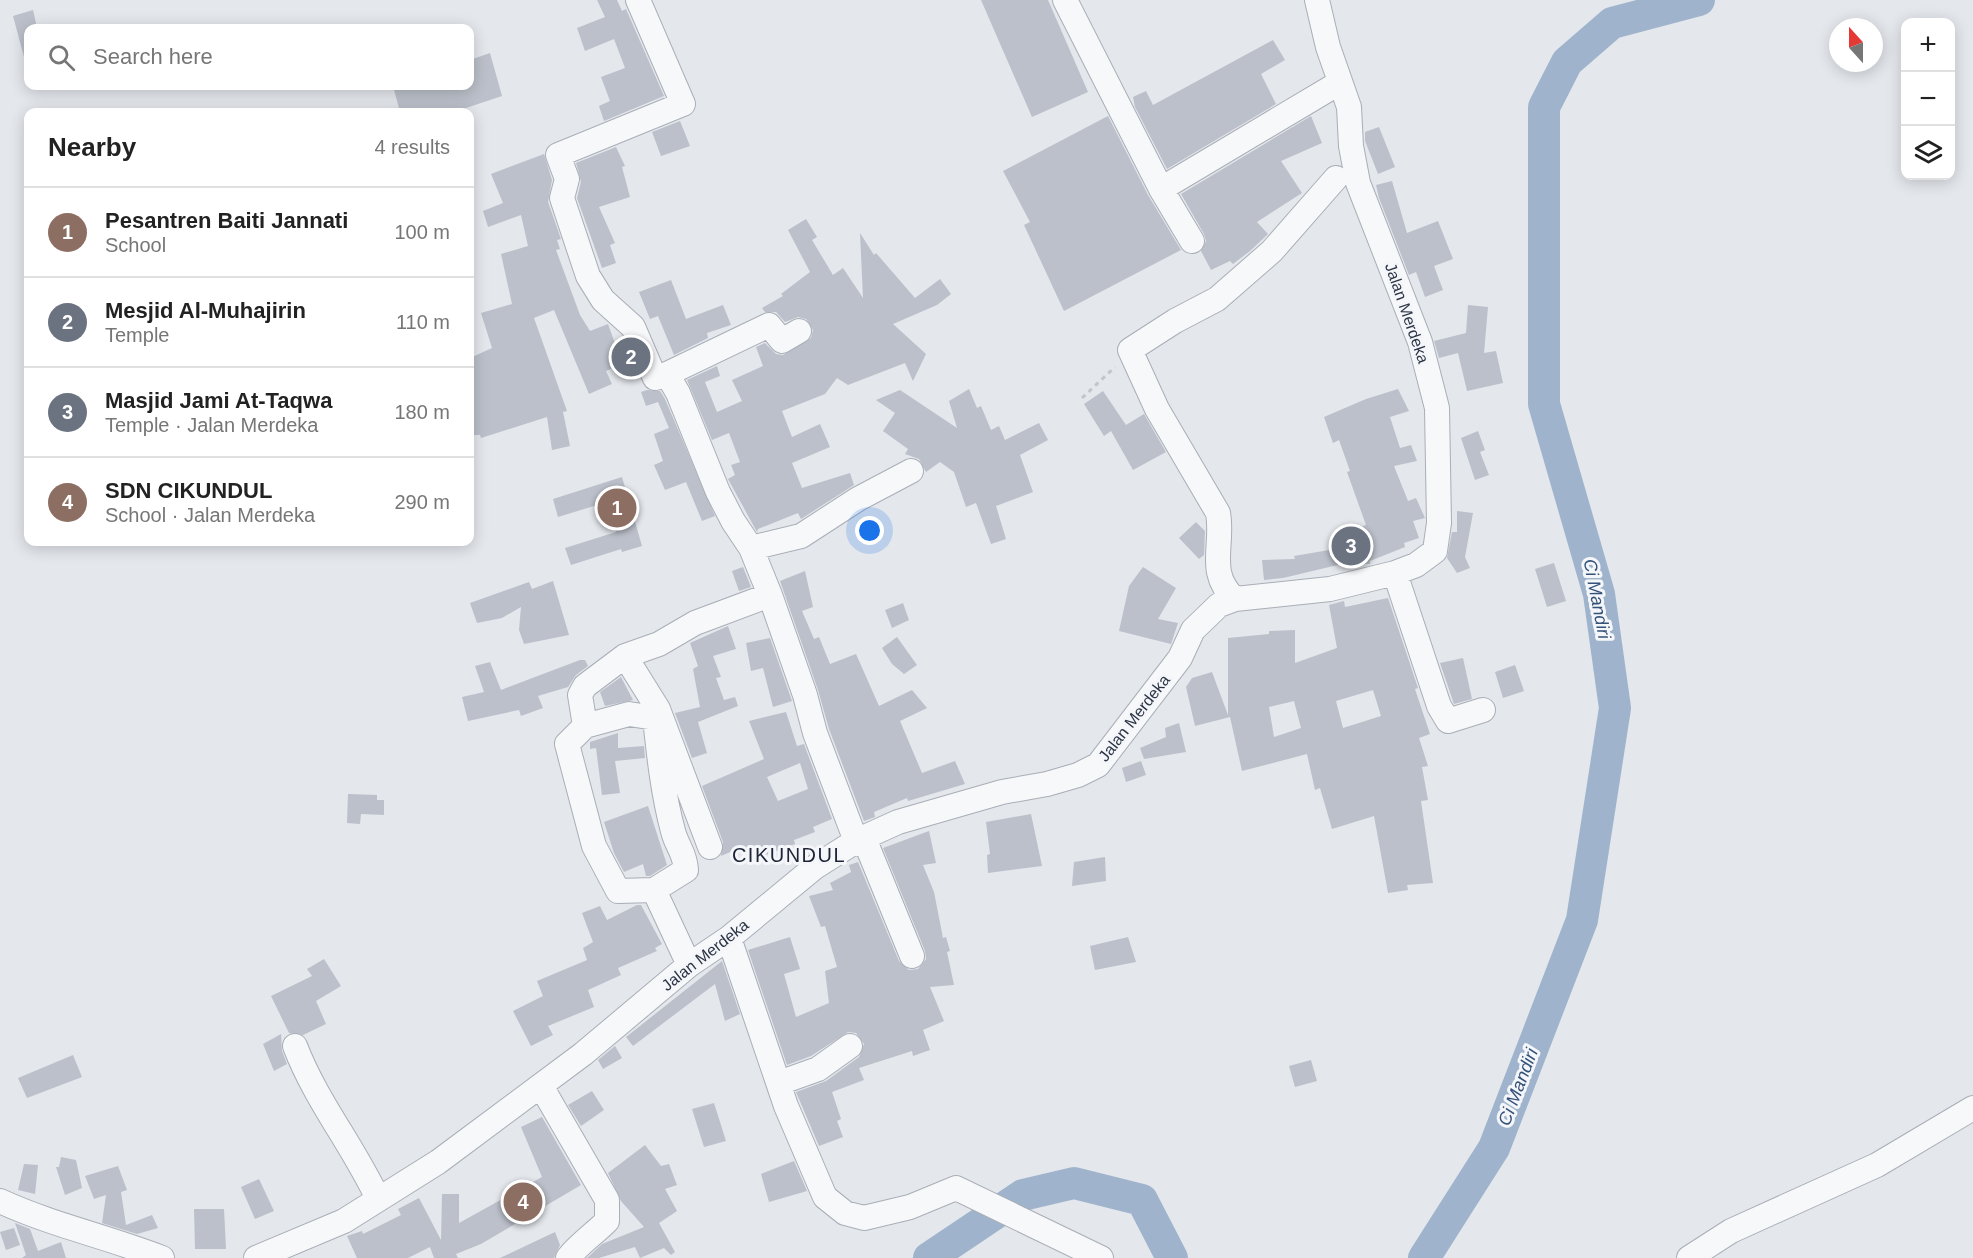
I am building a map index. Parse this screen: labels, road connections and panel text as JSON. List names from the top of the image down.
{
  "streets": {
    "street": ["Jalan Merdeka"]
  },
  "districts": ["CIKUNDUL"],
  "water": ["Ci Mandiri"],
  "north": "top",
  "page": {
    "map_buttons": ["+", "−"],
    "search": "Search here",
    "heading": ["Nearby", "4 results"],
    "list": [
      {
        "mark": "1",
        "name": "Pesantren Baiti Jannati",
        "note": "School",
        "value": "100 m"
      },
      {
        "mark": "2",
        "name": "Mesjid Al-Muhajirin",
        "note": "Temple",
        "value": "110 m"
      },
      {
        "mark": "3",
        "name": "Masjid Jami At-Taqwa",
        "note": "Temple · Jalan Merdeka",
        "value": "180 m"
      },
      {
        "mark": "4",
        "name": "SDN CIKUNDUL",
        "note": "School · Jalan Merdeka",
        "value": "290 m"
      }
    ],
    "pins": [
      "2",
      "1",
      "3",
      "4"
    ]
  }
}
